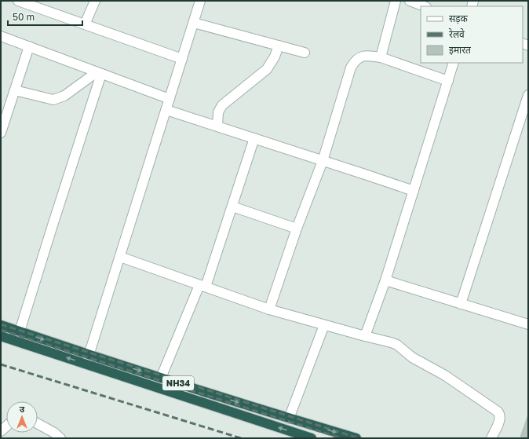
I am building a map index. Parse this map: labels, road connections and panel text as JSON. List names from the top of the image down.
{
  "streets": {
    "highway": ["NH34"]
  },
  "legend": ["सड़क", "रेलवे", "इमारत"],
  "scale_bar": "50 m",
  "north": "top"
}
